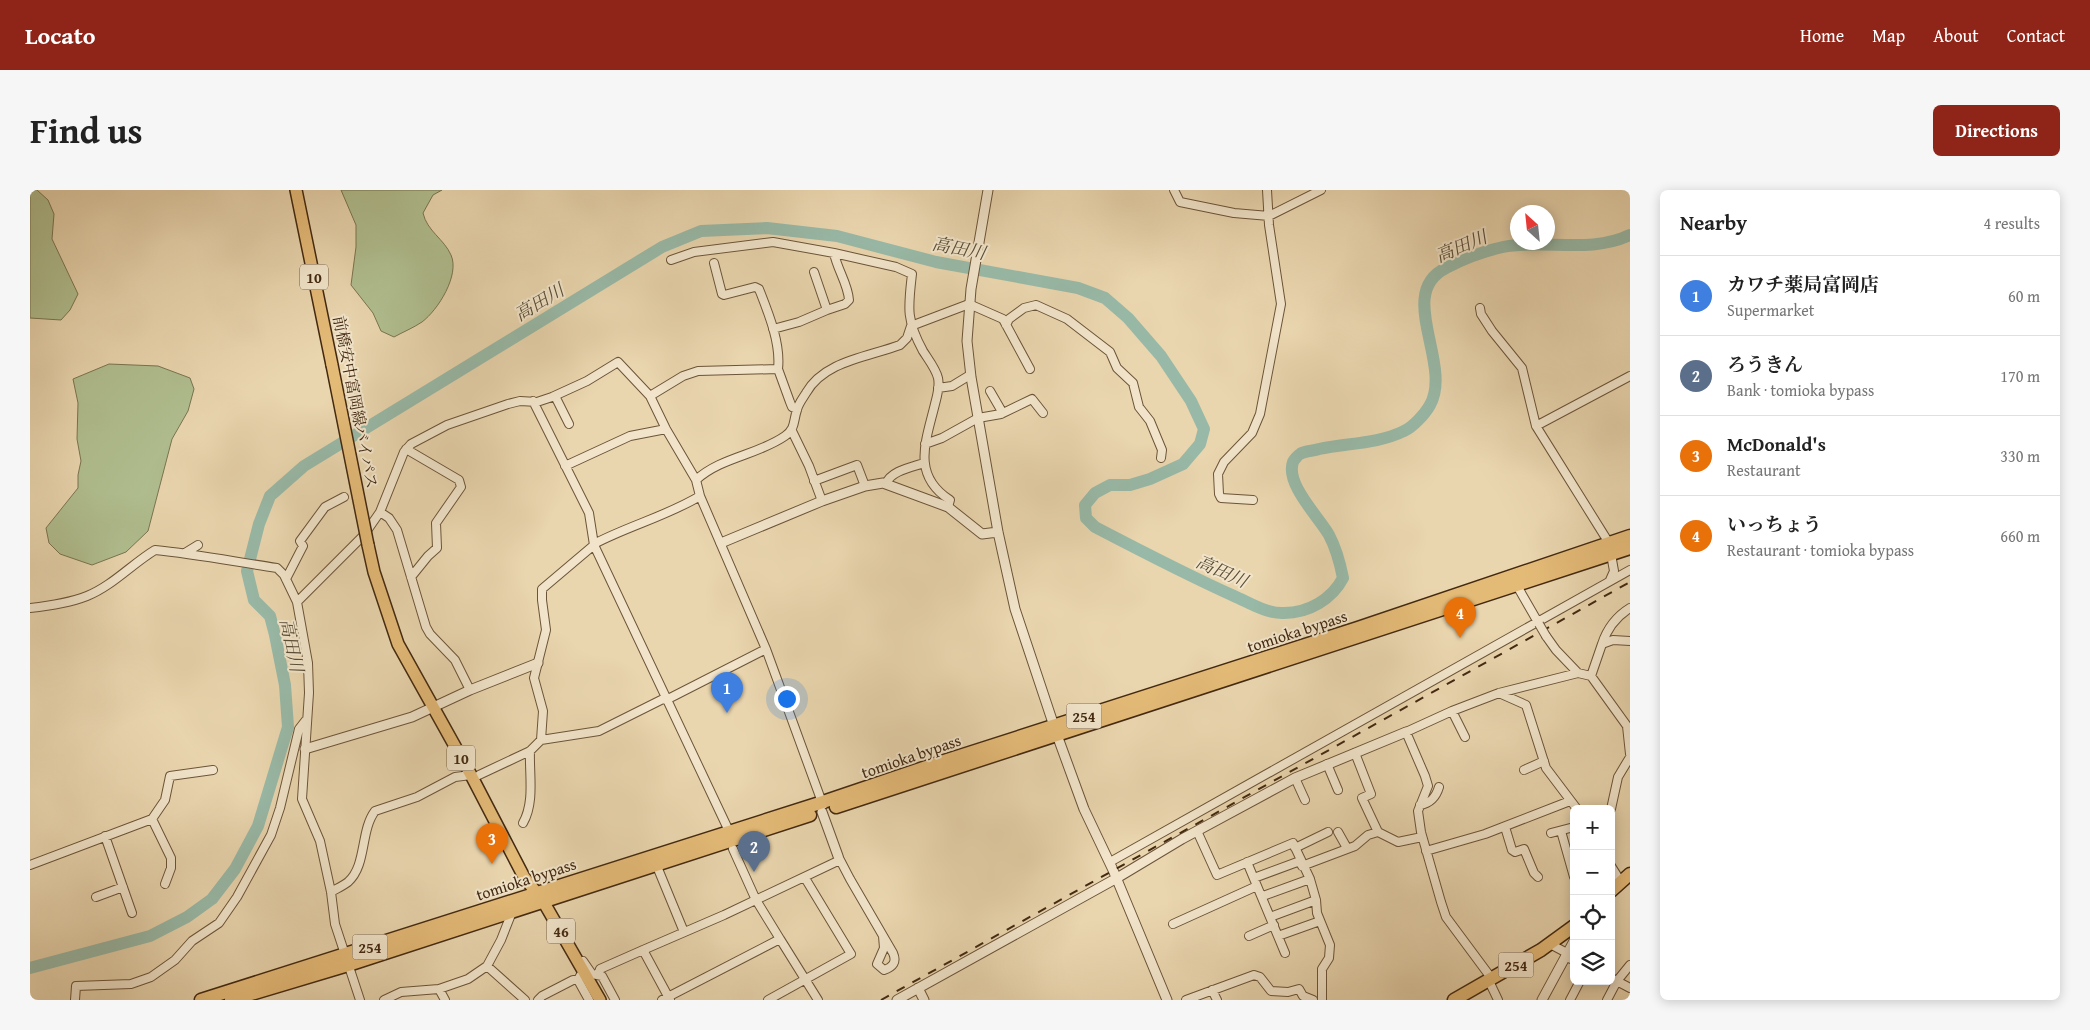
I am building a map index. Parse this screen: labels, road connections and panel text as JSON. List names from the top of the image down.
{
  "streets": {
    "highway": ["tomioka bypass", "254"],
    "main road": ["10", "前橋安中富岡線バイパス", "46"]
  },
  "crossings": [
    ["前橋安中富岡線バイパス", "tomioka bypass"],
    ["前橋安中富岡線バイパス", "46"],
    ["tomioka bypass", "46"]
  ],
  "water": ["高田川"],
  "north": "top left",
  "page": {
    "header": "Locato",
    "nav": [
      "Home",
      "Map",
      "About",
      "Contact"
    ],
    "title": "Find us",
    "buttons": "Directions",
    "heading": ["Nearby", "4 results"],
    "list": [
      {
        "mark": "1",
        "name": "カワチ薬局富岡店",
        "note": "Supermarket",
        "value": "60 m"
      },
      {
        "mark": "2",
        "name": "ろうきん",
        "note": "Bank · tomioka bypass",
        "value": "170 m"
      },
      {
        "mark": "3",
        "name": "McDonald's",
        "note": "Restaurant",
        "value": "330 m"
      },
      {
        "mark": "4",
        "name": "いっちょう",
        "note": "Restaurant · tomioka bypass",
        "value": "660 m"
      }
    ],
    "pins": [
      "4",
      "1",
      "3",
      "2"
    ],
    "map_buttons": ["+", "−"]
  }
}
